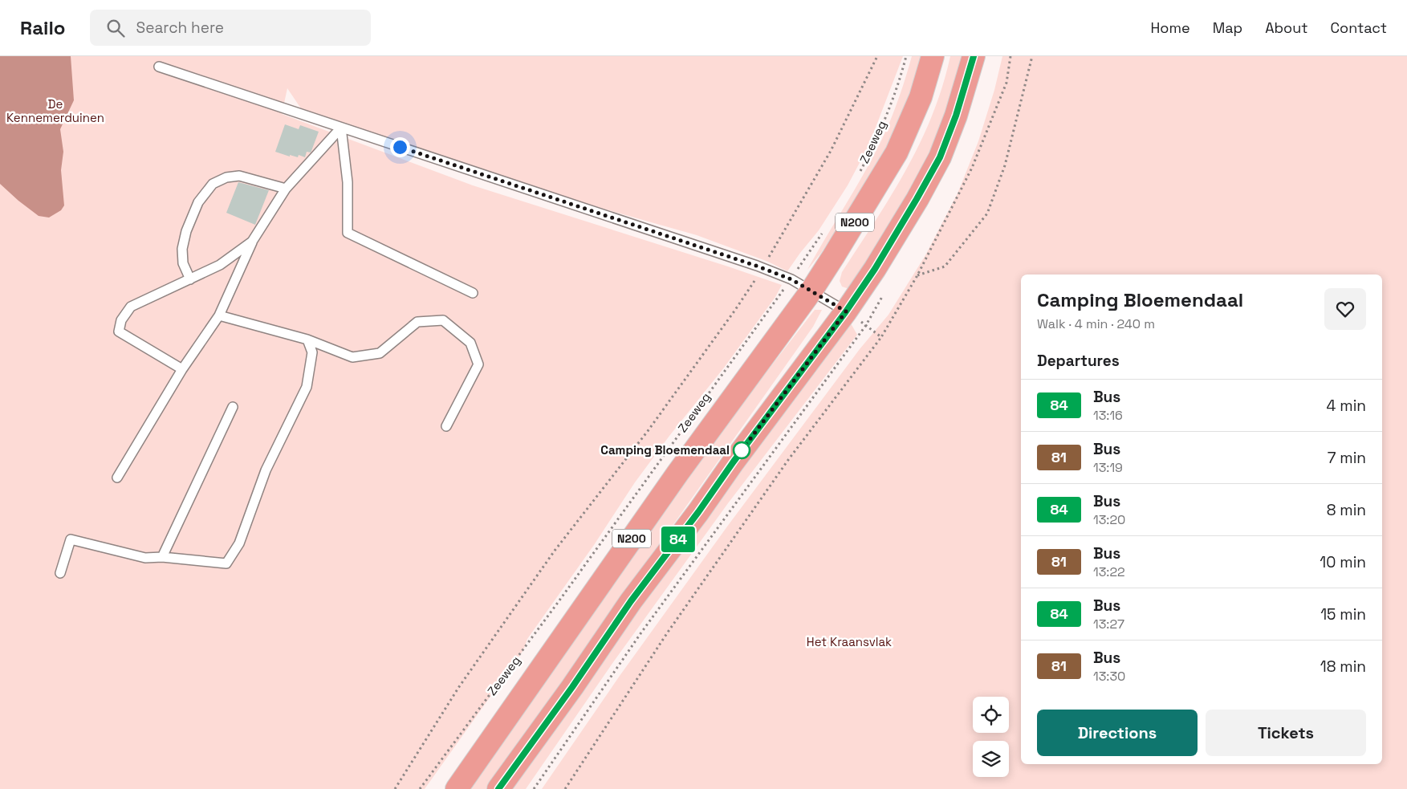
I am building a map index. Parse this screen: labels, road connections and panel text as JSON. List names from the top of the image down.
{
  "streets": {
    "main road": ["Zeeweg", "N200"]
  },
  "parks": ["De Kennemerduinen", "Het Kraansvlak"],
  "places": ["Camping Bloemendaal"],
  "lines": ["bus line 84"],
  "page": {
    "header": "Railo",
    "search": "Search here",
    "nav": [
      "Home",
      "Map",
      "About",
      "Contact"
    ],
    "on_map": "84",
    "heading": [
      ["Camping Bloemendaal", "Walk · 4 min · 240 m"],
      "Departures"
    ],
    "list": [
      {
        "mark": "84",
        "name": "Bus",
        "note": "13:16",
        "value": "4 min"
      },
      {
        "mark": "81",
        "name": "Bus",
        "note": "13:19",
        "value": "7 min"
      },
      {
        "mark": "84",
        "name": "Bus",
        "note": "13:20",
        "value": "8 min"
      },
      {
        "mark": "81",
        "name": "Bus",
        "note": "13:22",
        "value": "10 min"
      },
      {
        "mark": "84",
        "name": "Bus",
        "note": "13:27",
        "value": "15 min"
      },
      {
        "mark": "81",
        "name": "Bus",
        "note": "13:30",
        "value": "18 min"
      }
    ],
    "buttons": ["Directions", "Tickets"]
  }
}
